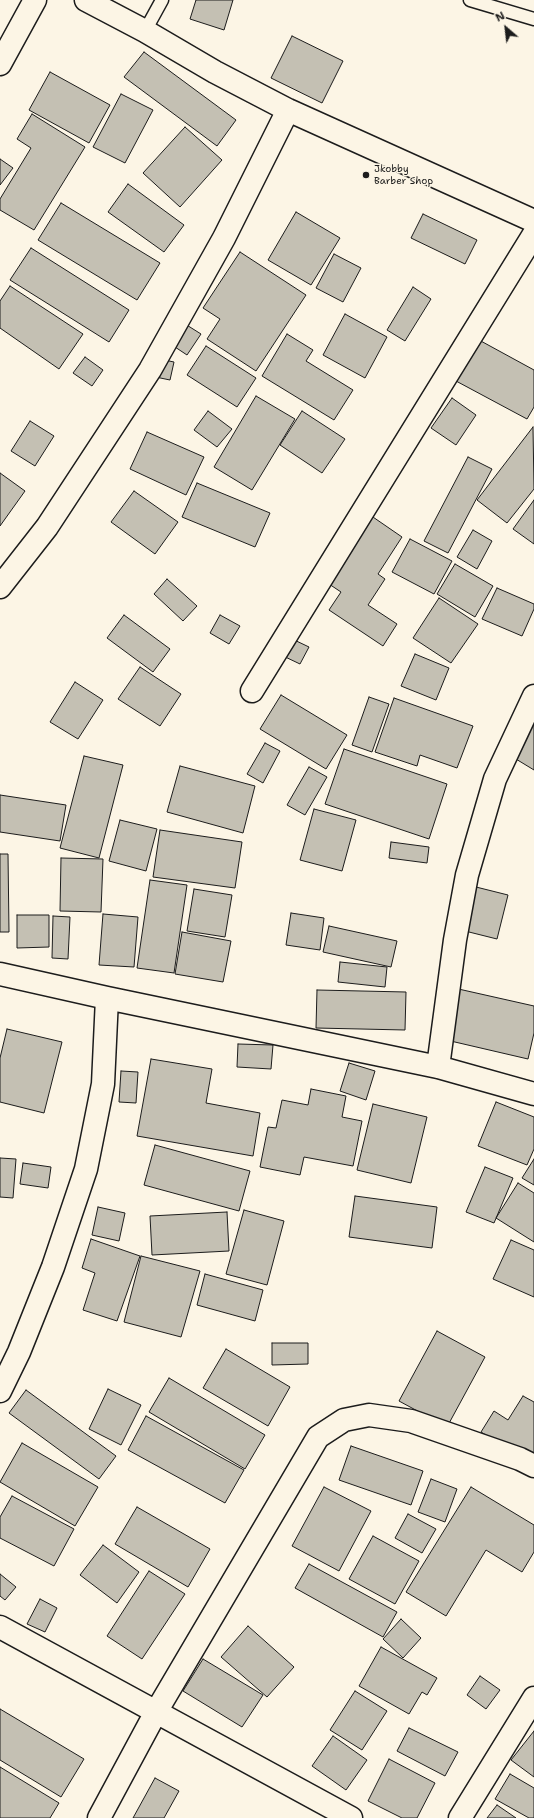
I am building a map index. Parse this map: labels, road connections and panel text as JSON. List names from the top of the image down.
{
  "places": ["Jkobby Barber Shop"],
  "north": "top left"
}
